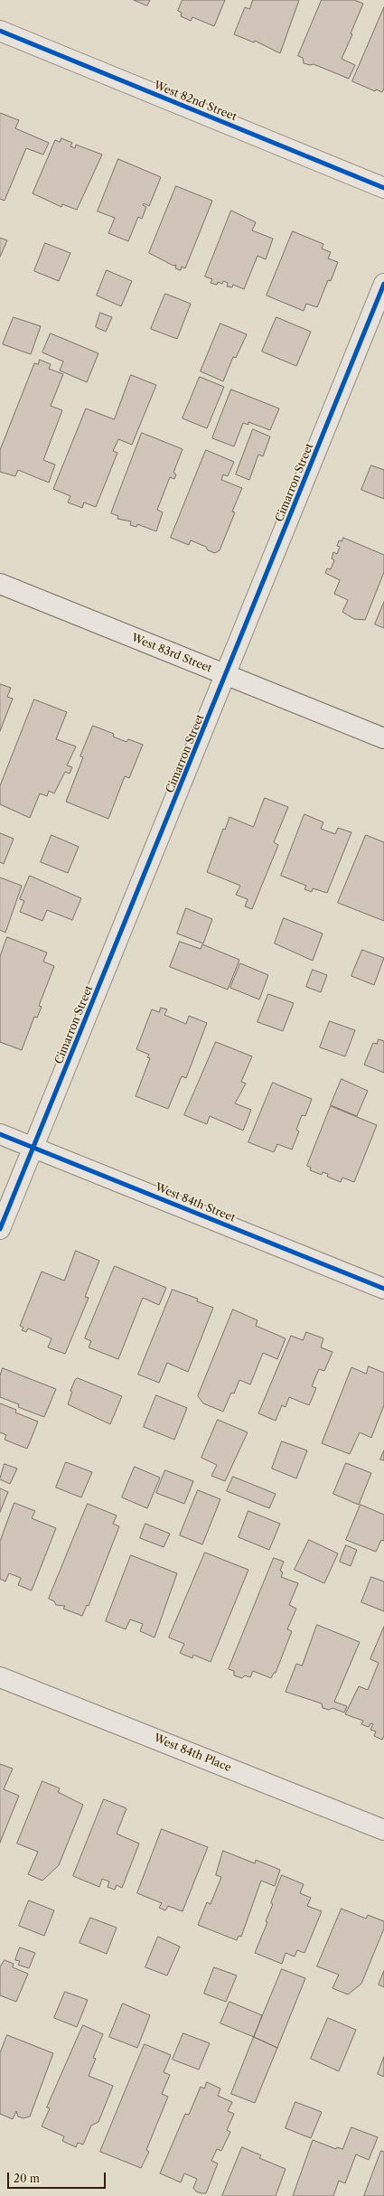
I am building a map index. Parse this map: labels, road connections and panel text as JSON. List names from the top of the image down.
{
  "streets": {
    "street": [
      "West 82nd Street",
      "Cimarron Street",
      "West 83rd Street",
      "West 84th Street",
      "West 84th Place"
    ]
  },
  "crossings": [
    ["Cimarron Street", "West 83rd Street"],
    ["Cimarron Street", "West 84th Street"]
  ],
  "scale_bar": "20 m"
}
